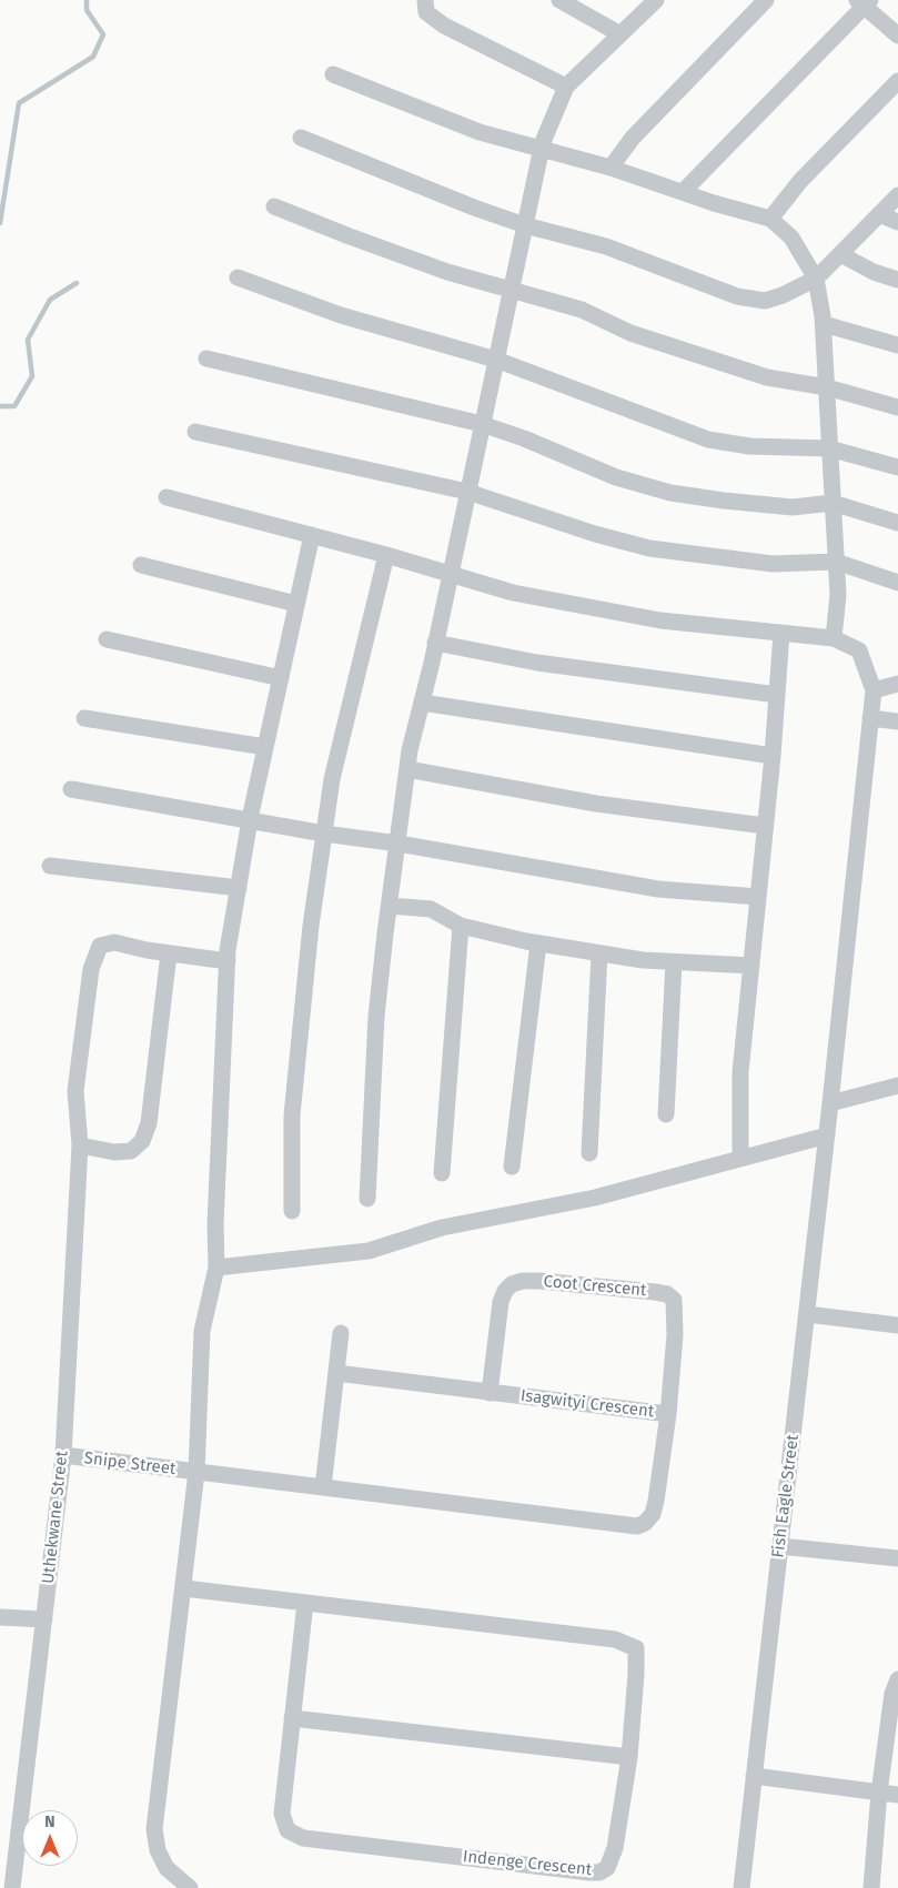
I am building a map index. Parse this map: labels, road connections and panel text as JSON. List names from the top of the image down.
{
  "streets": {
    "street": [
      "Coot Crescent",
      "Isagwityi Crescent",
      "Snipe Street",
      "Fish Eagle Street",
      "Uthekwane Street",
      "Indenge Crescent"
    ]
  },
  "crossings": [
    ["Coot Crescent", "Isagwityi Crescent"],
    ["Isagwityi Crescent", "Snipe Street"],
    ["Snipe Street", "Uthekwane Street"]
  ],
  "north": "top"
}
